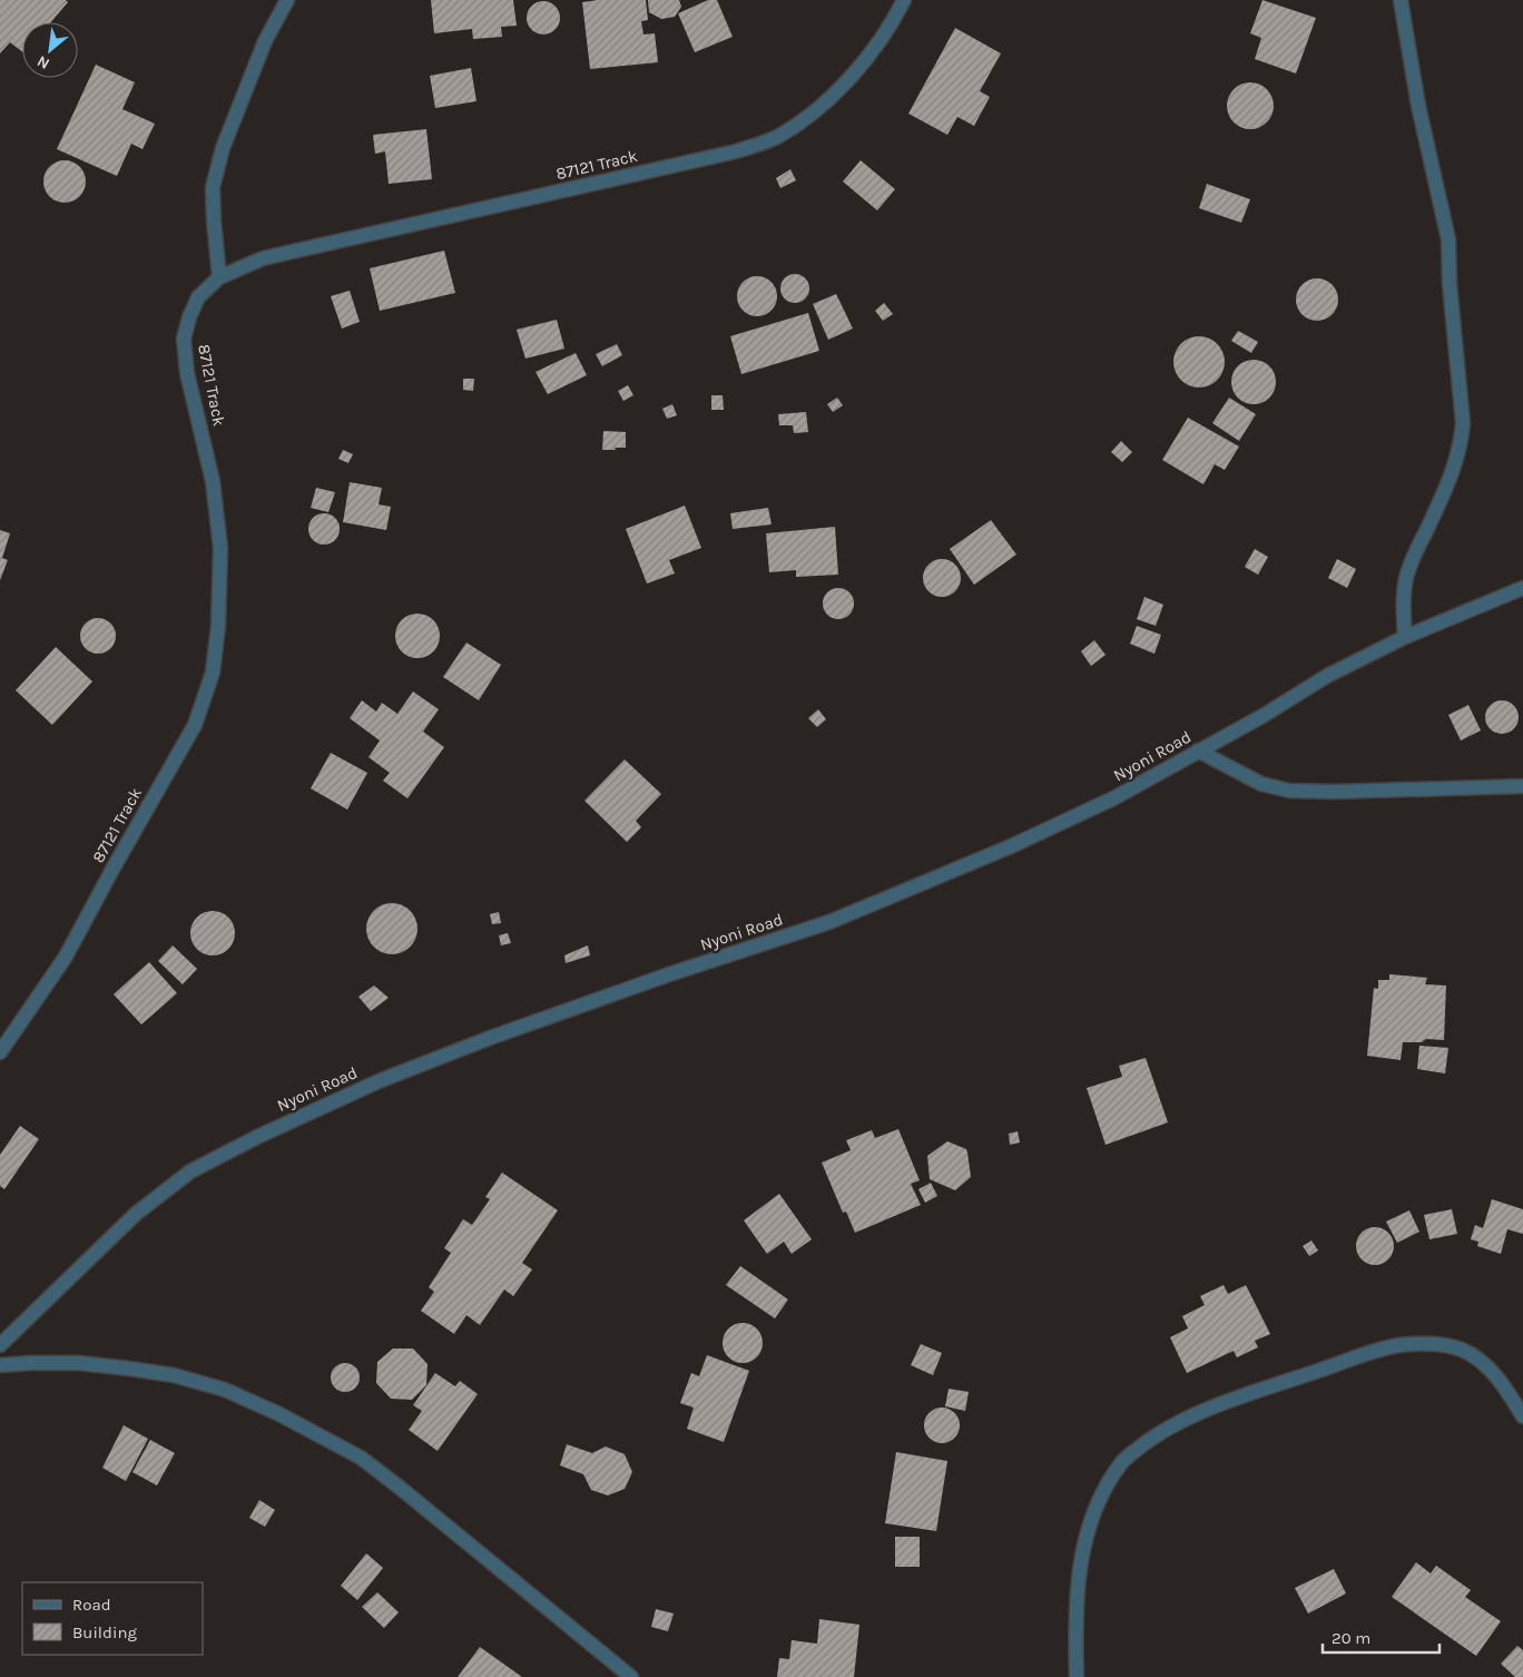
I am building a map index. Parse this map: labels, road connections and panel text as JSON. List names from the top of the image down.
{
  "streets": {
    "street": ["87121 Track", "Nyoni Road"]
  },
  "legend": ["Road", "Building"],
  "scale_bar": "20 m",
  "north": "bottom left"
}
